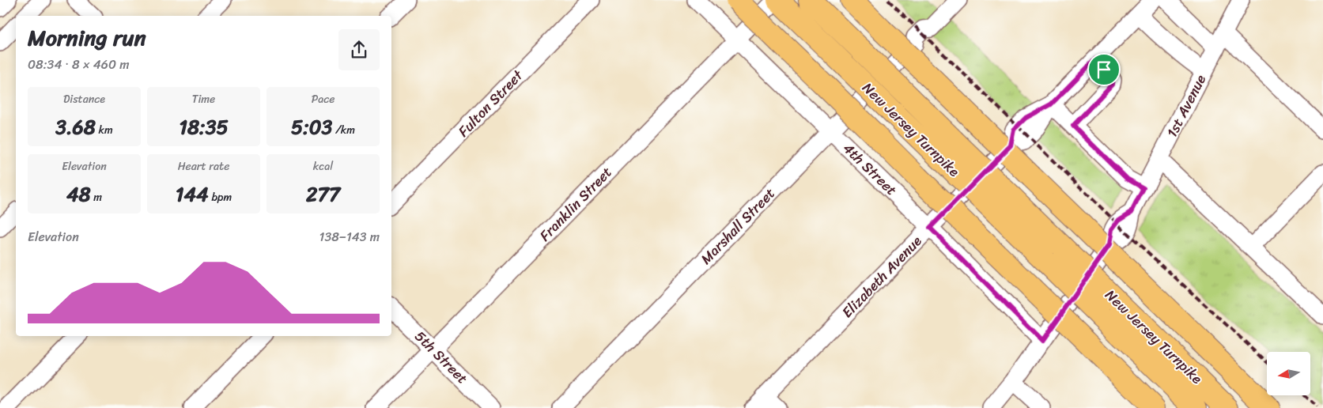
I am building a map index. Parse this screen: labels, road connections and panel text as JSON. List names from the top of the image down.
{
  "streets": {
    "highway": ["New Jersey Turnpike"],
    "street": [
      "Fulton Street",
      "1st Avenue",
      "4th Street",
      "Franklin Street",
      "Marshall Street",
      "Elizabeth Avenue",
      "5th Street"
    ]
  },
  "crossings": [
    ["1st Avenue", "4th Street"],
    ["New Jersey Turnpike", "Franklin Street"],
    ["4th Street", "Franklin Street"],
    ["4th Street", "Marshall Street"],
    ["4th Street", "Elizabeth Avenue"],
    ["Franklin Street", "5th Street"]
  ],
  "north": "left",
  "page": {
    "heading": ["Morning run", "08:34 · 8 × 460 m"],
    "stats": [
      ["Distance", "3.68 km"],
      ["Time", "18:35"],
      ["Pace", "5:03 /km"],
      ["Elevation", "48 m"],
      ["Heart rate", "144 bpm"],
      ["kcal", "277"]
    ],
    "chart": ["Elevation", "138–143 m"]
  }
}
